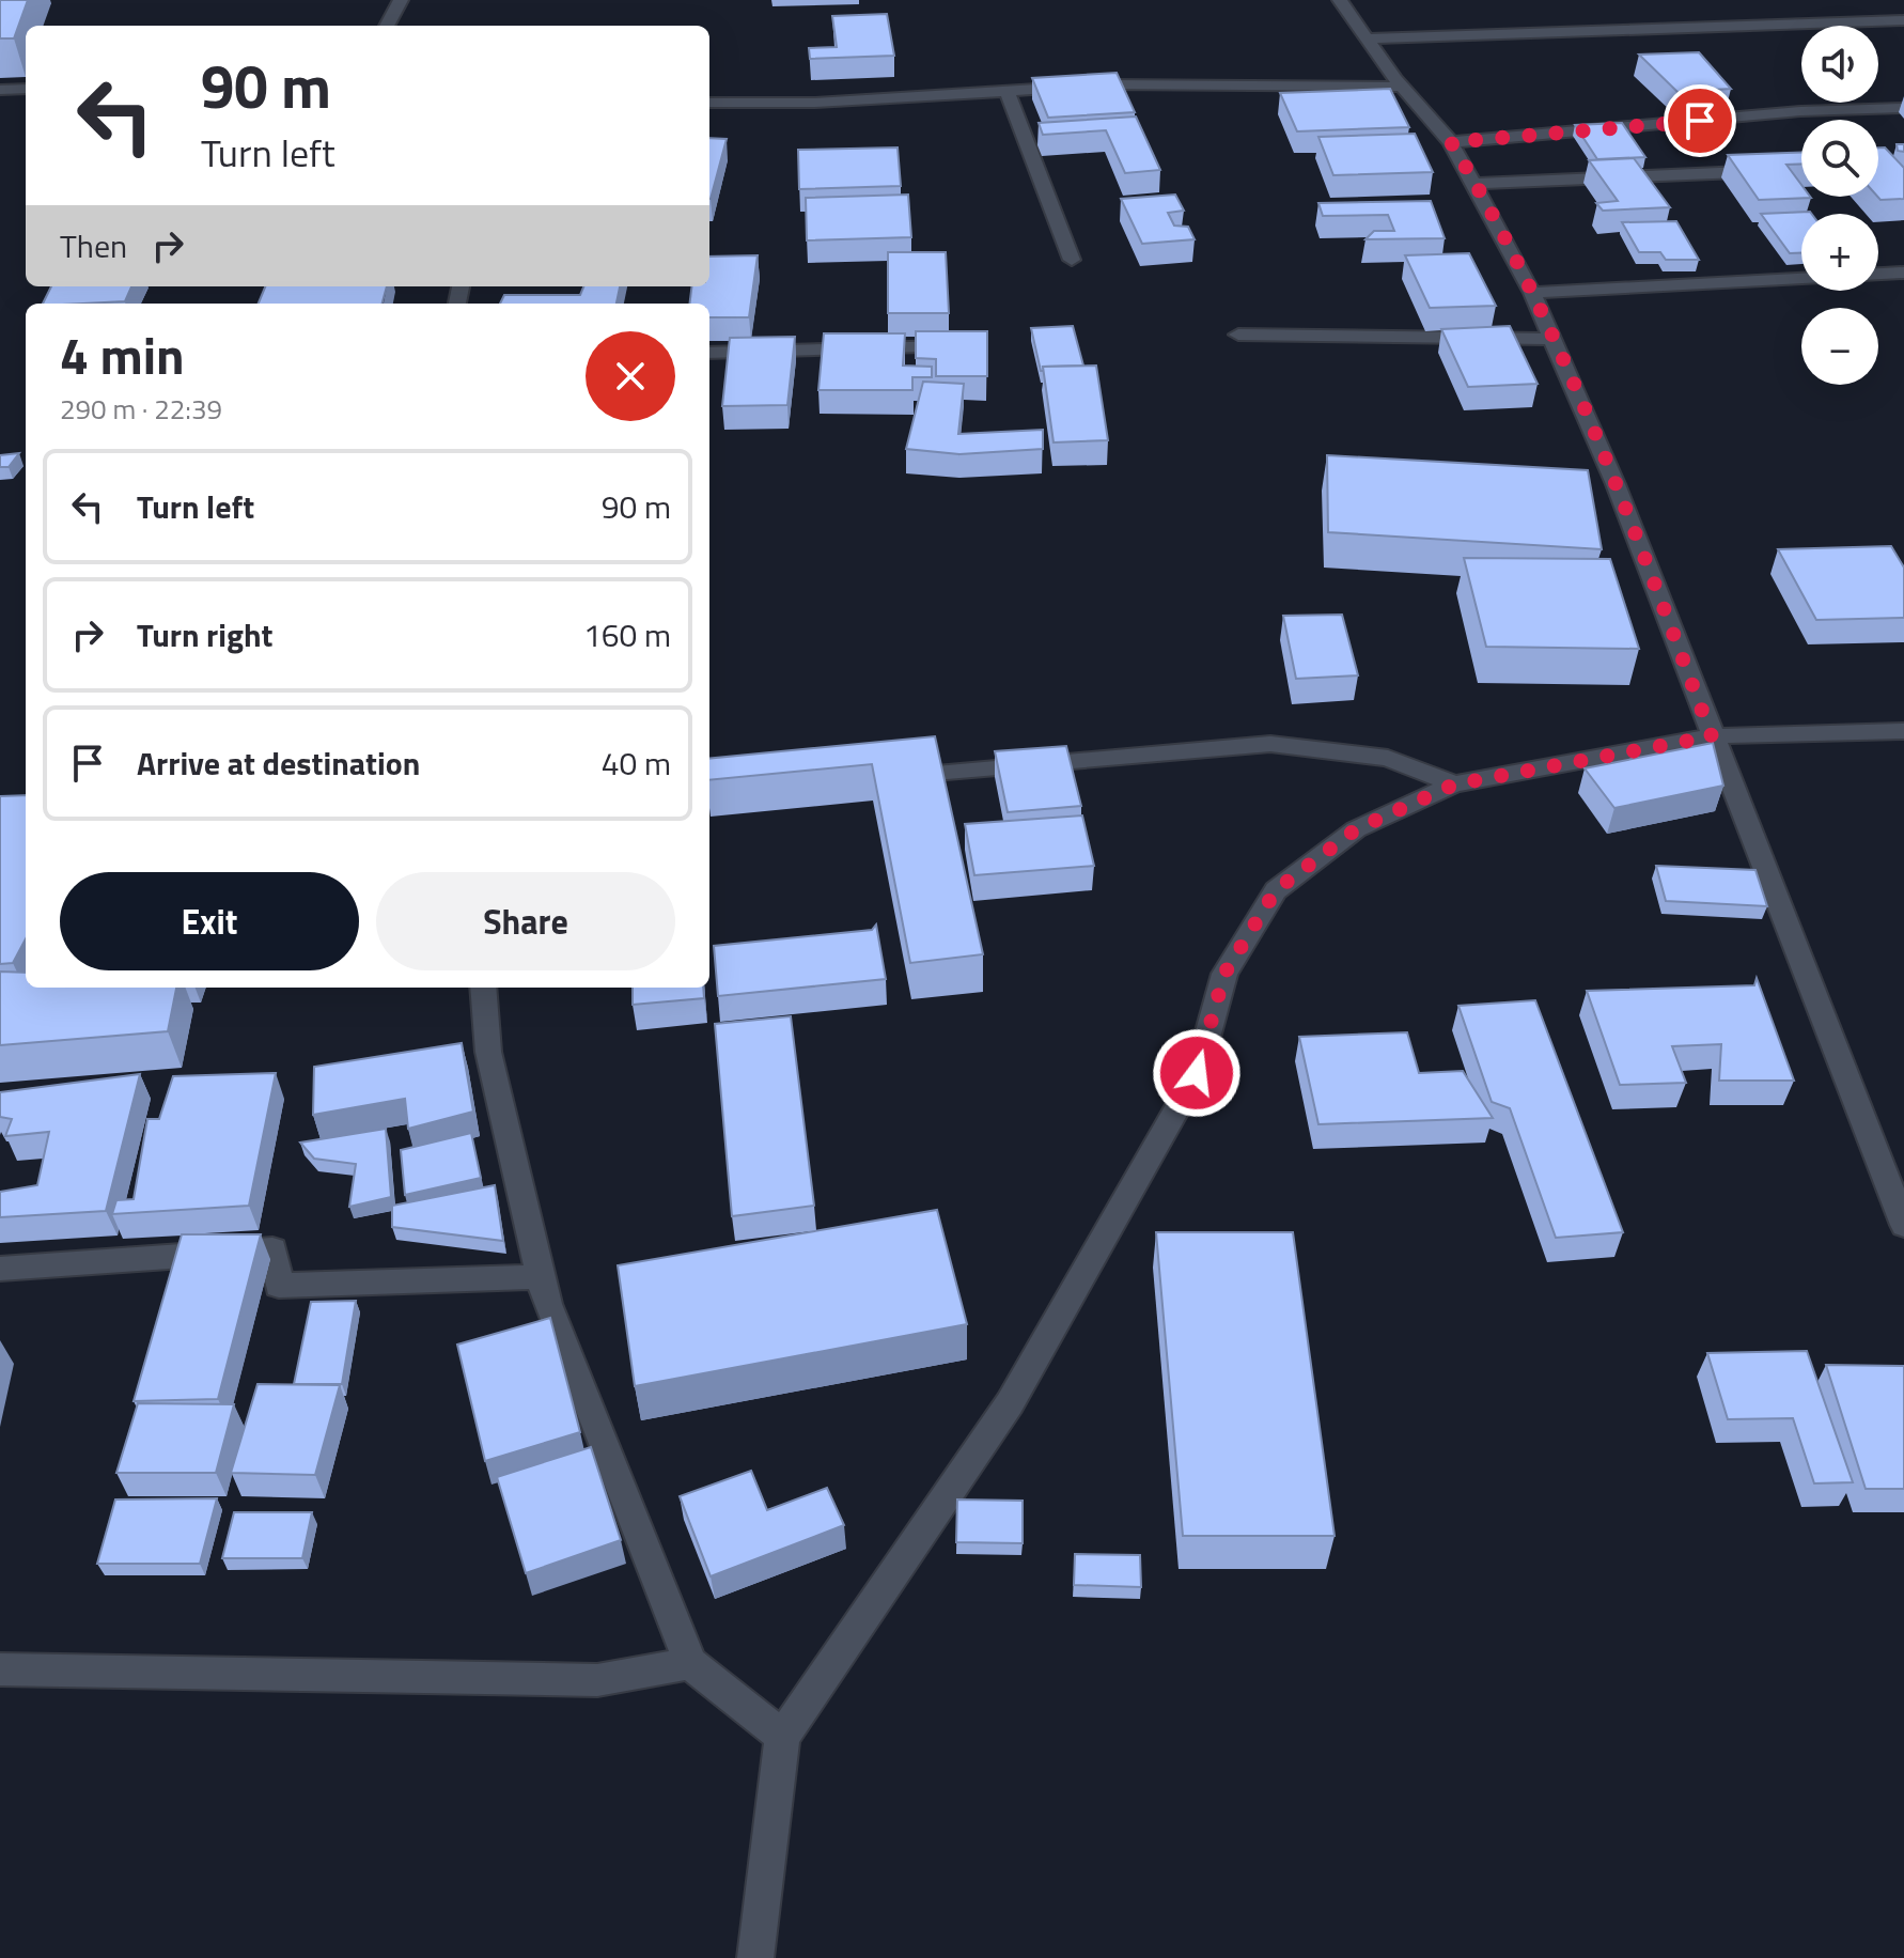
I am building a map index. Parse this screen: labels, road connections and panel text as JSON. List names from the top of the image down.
{
  "page": {
    "map_buttons": ["+", "−"],
    "turn": ["90 m", "Turn left"],
    "then": "Then",
    "heading": ["4 min", "290 m · 22:39"],
    "list": [
      {
        "name": "Turn left",
        "value": "90 m"
      },
      {
        "name": "Turn right",
        "value": "160 m"
      },
      {
        "name": "Arrive at destination",
        "value": "40 m"
      }
    ],
    "buttons": ["Exit", "Share"]
  }
}
